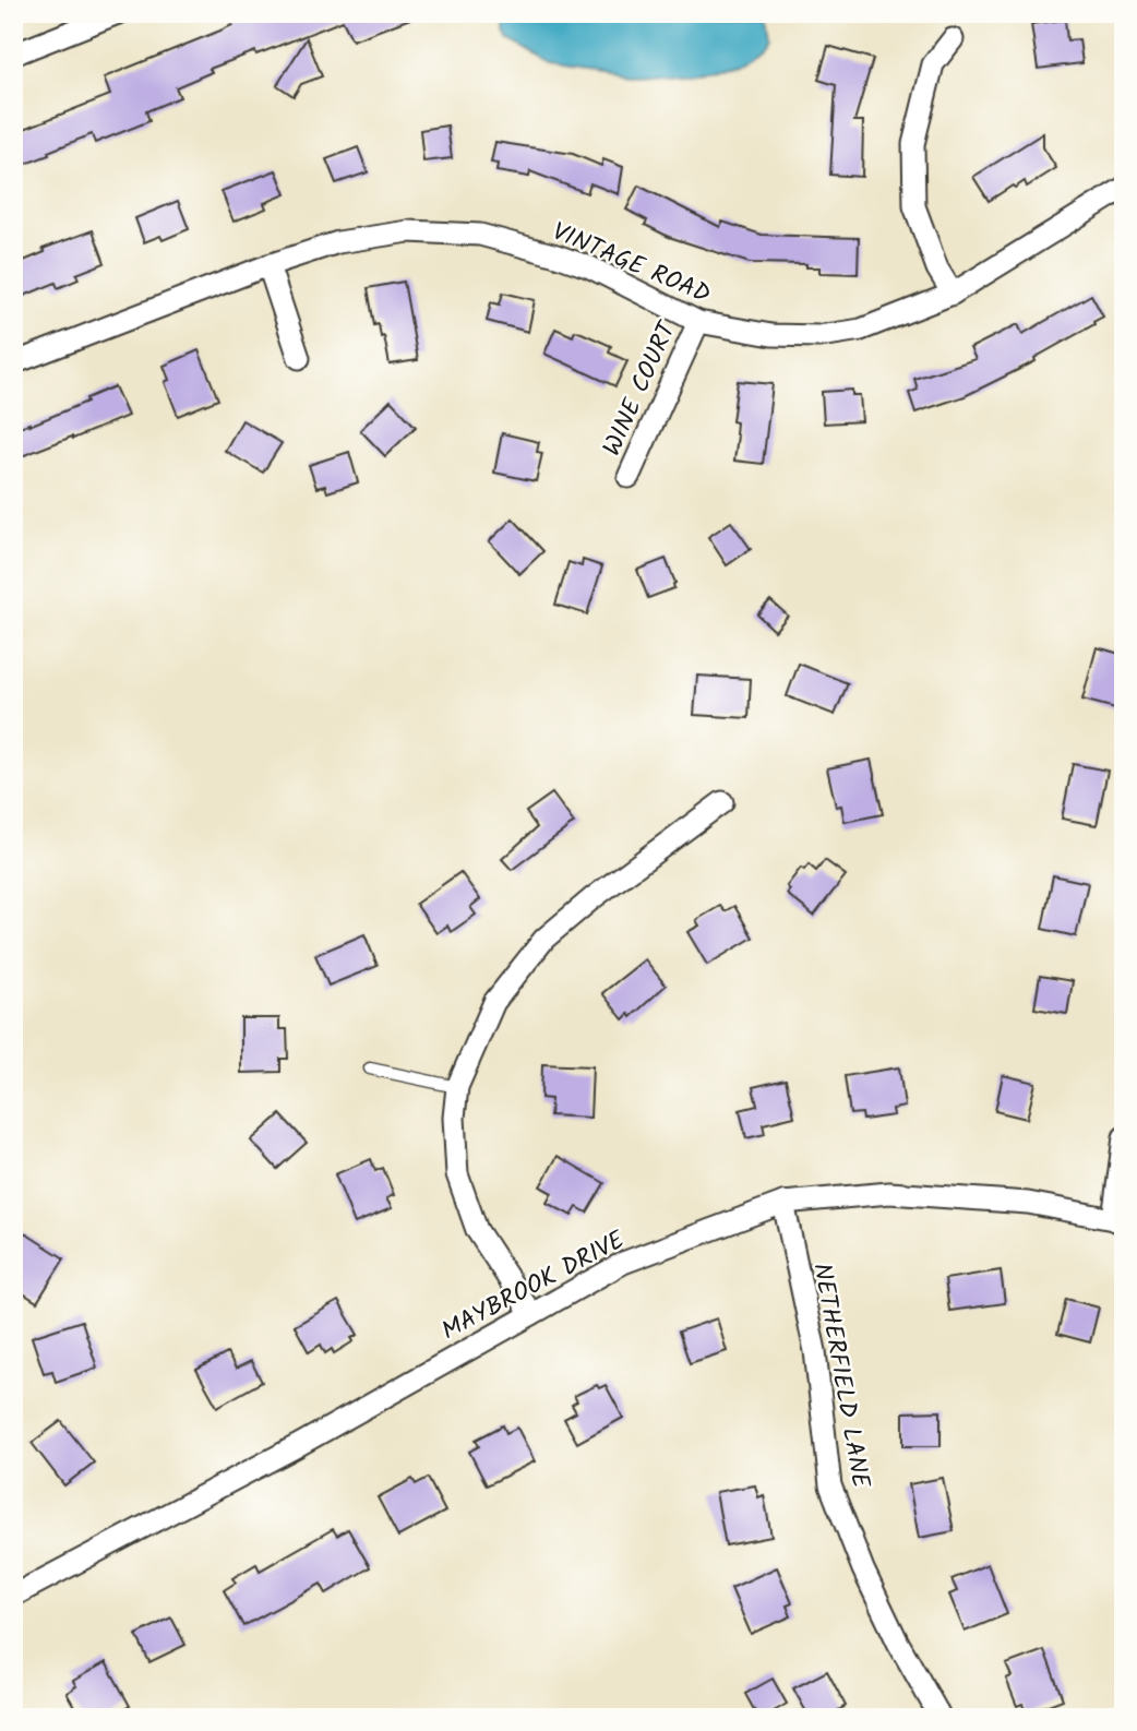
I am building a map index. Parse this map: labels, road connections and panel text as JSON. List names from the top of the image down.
{
  "streets": {
    "street": [
      "VINTAGE ROAD",
      "WINE COURT",
      "MAYBROOK DRIVE",
      "NETHERFIELD LANE"
    ]
  },
  "crossings": [
    ["VINTAGE ROAD", "WINE COURT"],
    ["MAYBROOK DRIVE", "NETHERFIELD LANE"]
  ]
}
